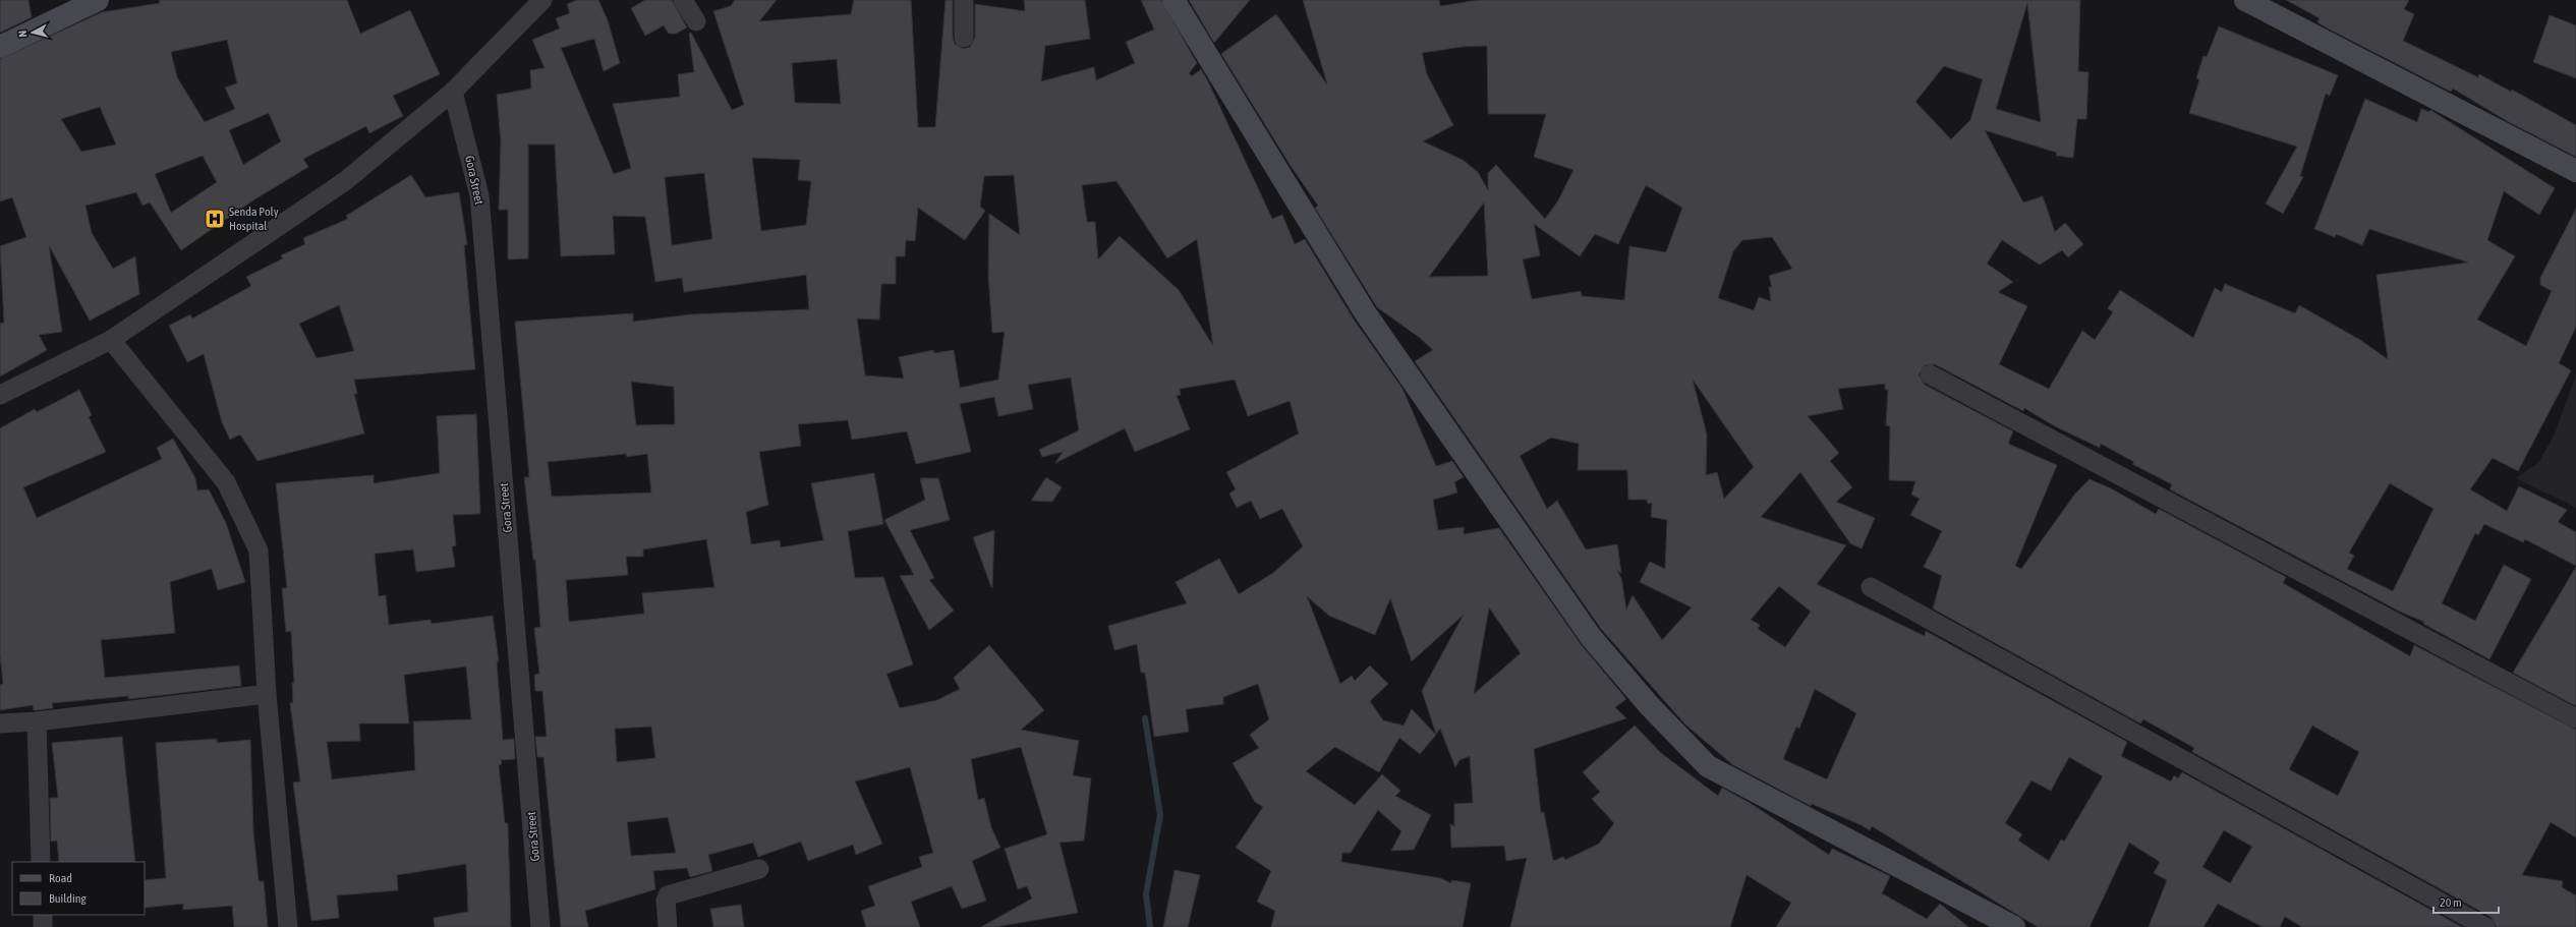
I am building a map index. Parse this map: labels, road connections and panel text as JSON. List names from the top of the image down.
{
  "streets": {
    "street": ["Gora Street"]
  },
  "places": {
    "hospital": ["Senda Poly Hospital"]
  },
  "legend": ["Road", "Building"],
  "scale_bar": "20 m",
  "north": "left"
}
